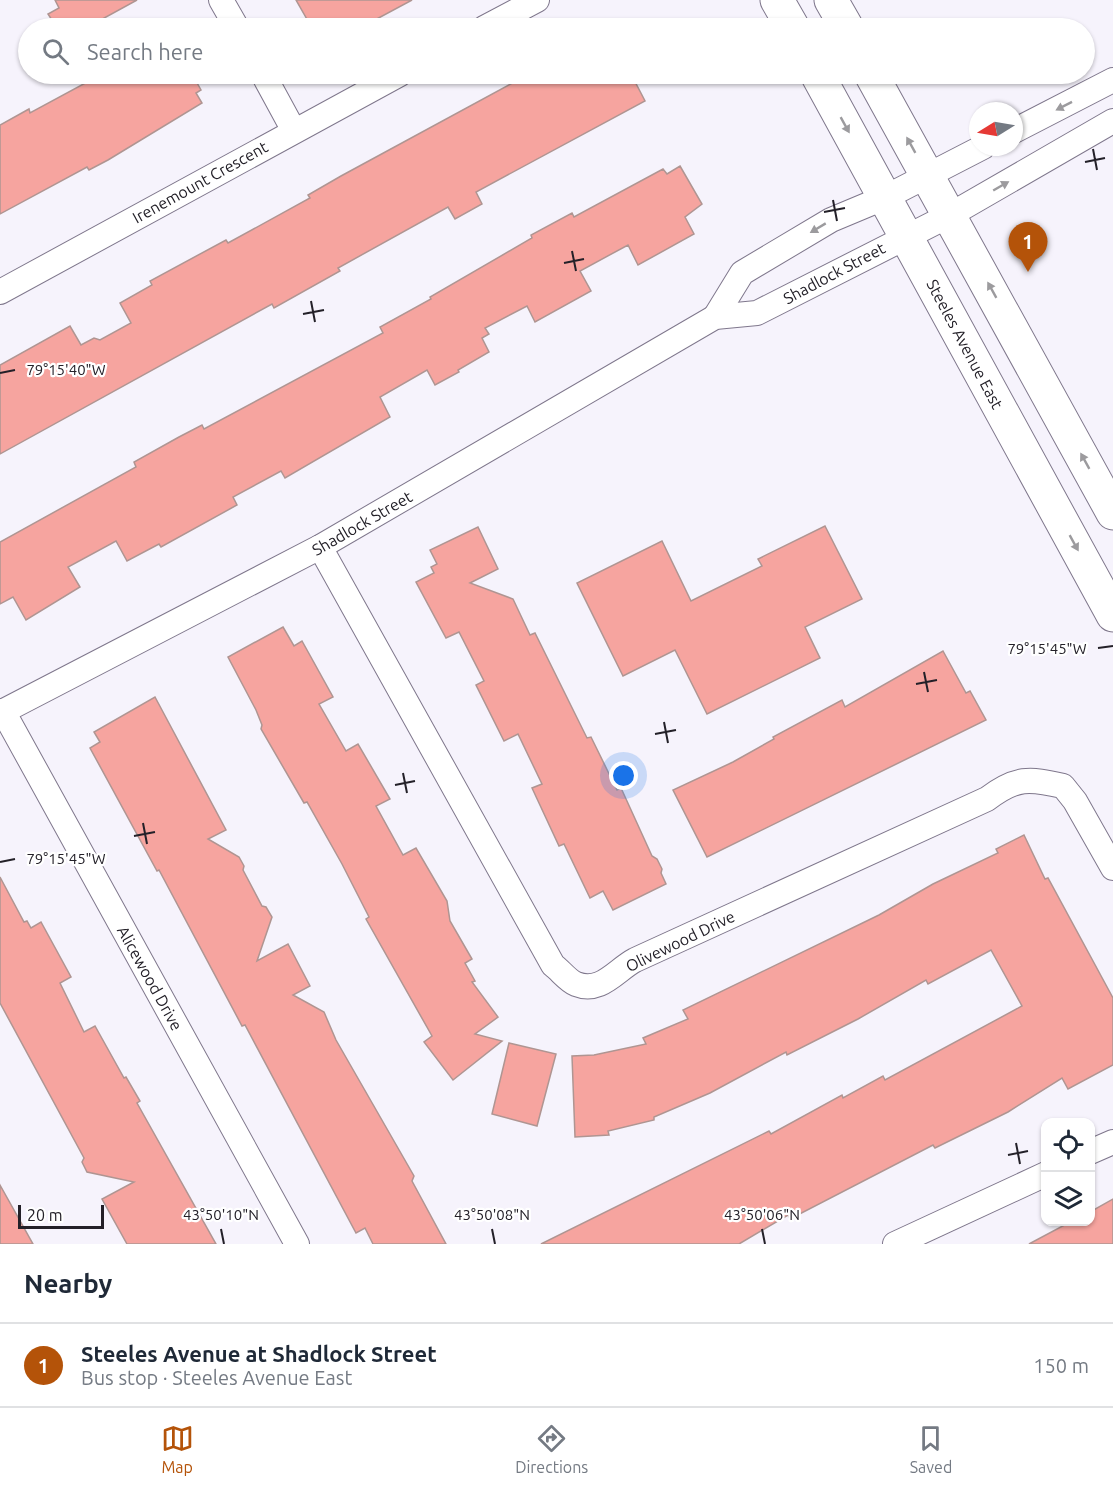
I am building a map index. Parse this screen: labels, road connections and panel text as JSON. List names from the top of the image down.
{
  "streets": {
    "main road": ["Steeles Avenue East"],
    "street": [
      "Irenemount Crescent",
      "Shadlock Street",
      "Olivewood Drive",
      "Alicewood Drive"
    ]
  },
  "crossings": [
    ["Shadlock Street", "Steeles Avenue East"],
    ["Shadlock Street", "Olivewood Drive"],
    ["Shadlock Street", "Alicewood Drive"]
  ],
  "scale_bar": "20 m",
  "north": "left",
  "page": {
    "search": "Search here",
    "pins": "1",
    "scale": "20 m",
    "heading": "Nearby",
    "list": [
      {
        "mark": "1",
        "name": "Steeles Avenue at Shadlock Street",
        "note": "Bus stop · Steeles Avenue East",
        "value": "150 m"
      }
    ],
    "nav": ["Map", "Directions", "Saved"]
  },
  "coordinates": [
    "79°15'40\"W",
    "79°15'45\"W",
    "43°50'10\"N",
    "43°50'08\"N",
    "43°50'06\"N"
  ]
}
